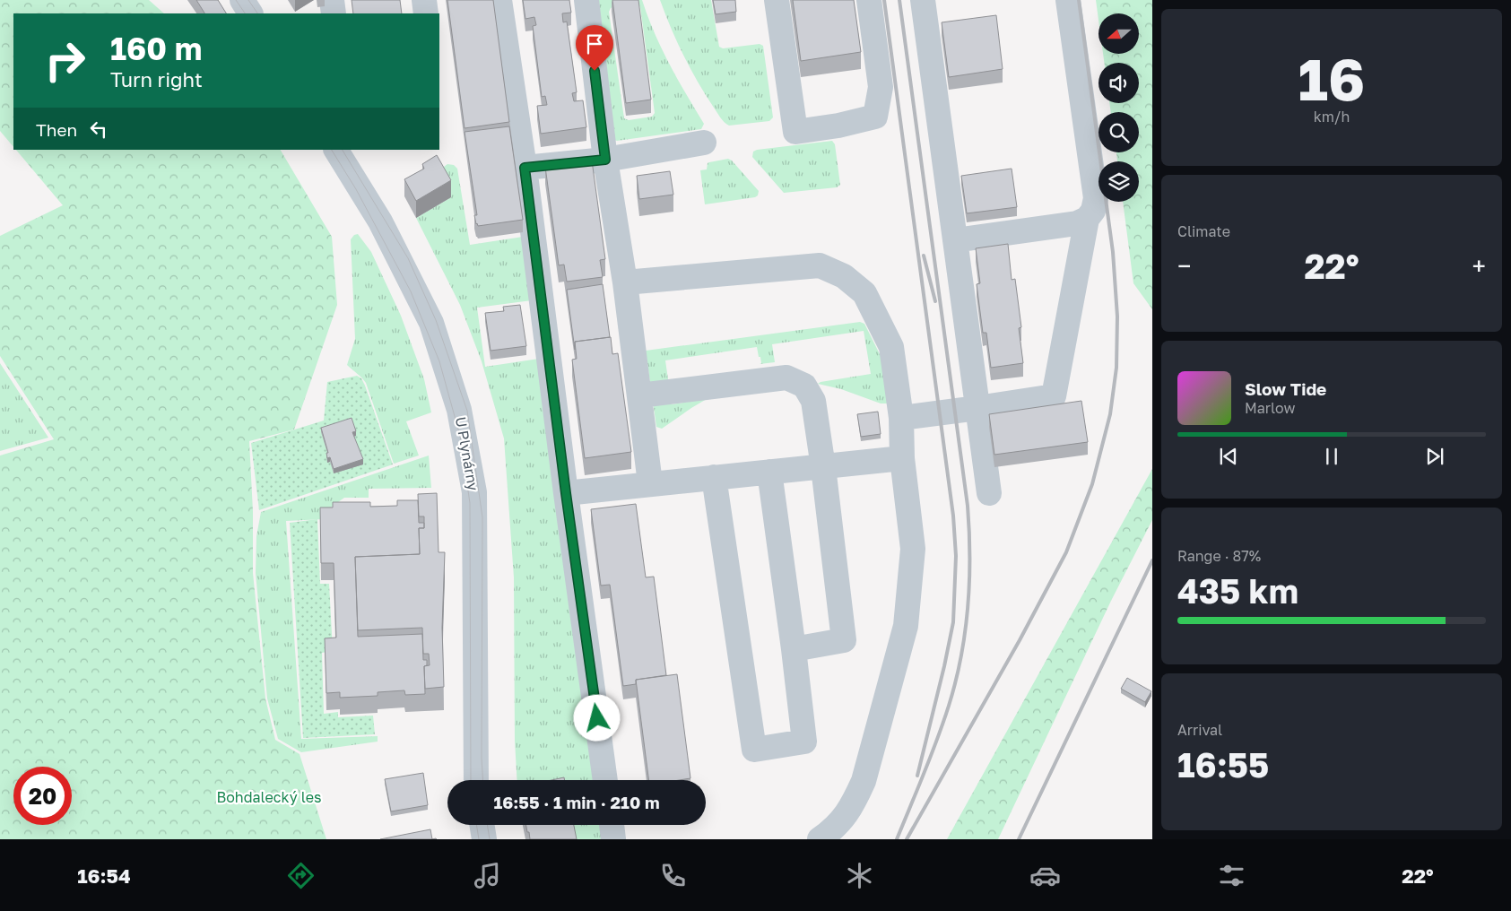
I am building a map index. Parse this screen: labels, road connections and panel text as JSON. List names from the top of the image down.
{
  "streets": {
    "street": ["U Plynárny"]
  },
  "parks": ["Bohdalecký les"],
  "north": "left",
  "page": {
    "tile": [
      ["16", "km/h"],
      "Climate",
      ["Range · 87%", "435 km"],
      ["Arrival", "16:55"]
    ],
    "turn": ["160 m", "Turn right"],
    "then": "Then",
    "heat": ["−", "22°", "+"],
    "song": ["Slow Tide", "Marlow"],
    "limit": "20",
    "trip": "16:55 · 1 min · 210 m",
    "tabs": ["16:54", "22°"]
  }
}
